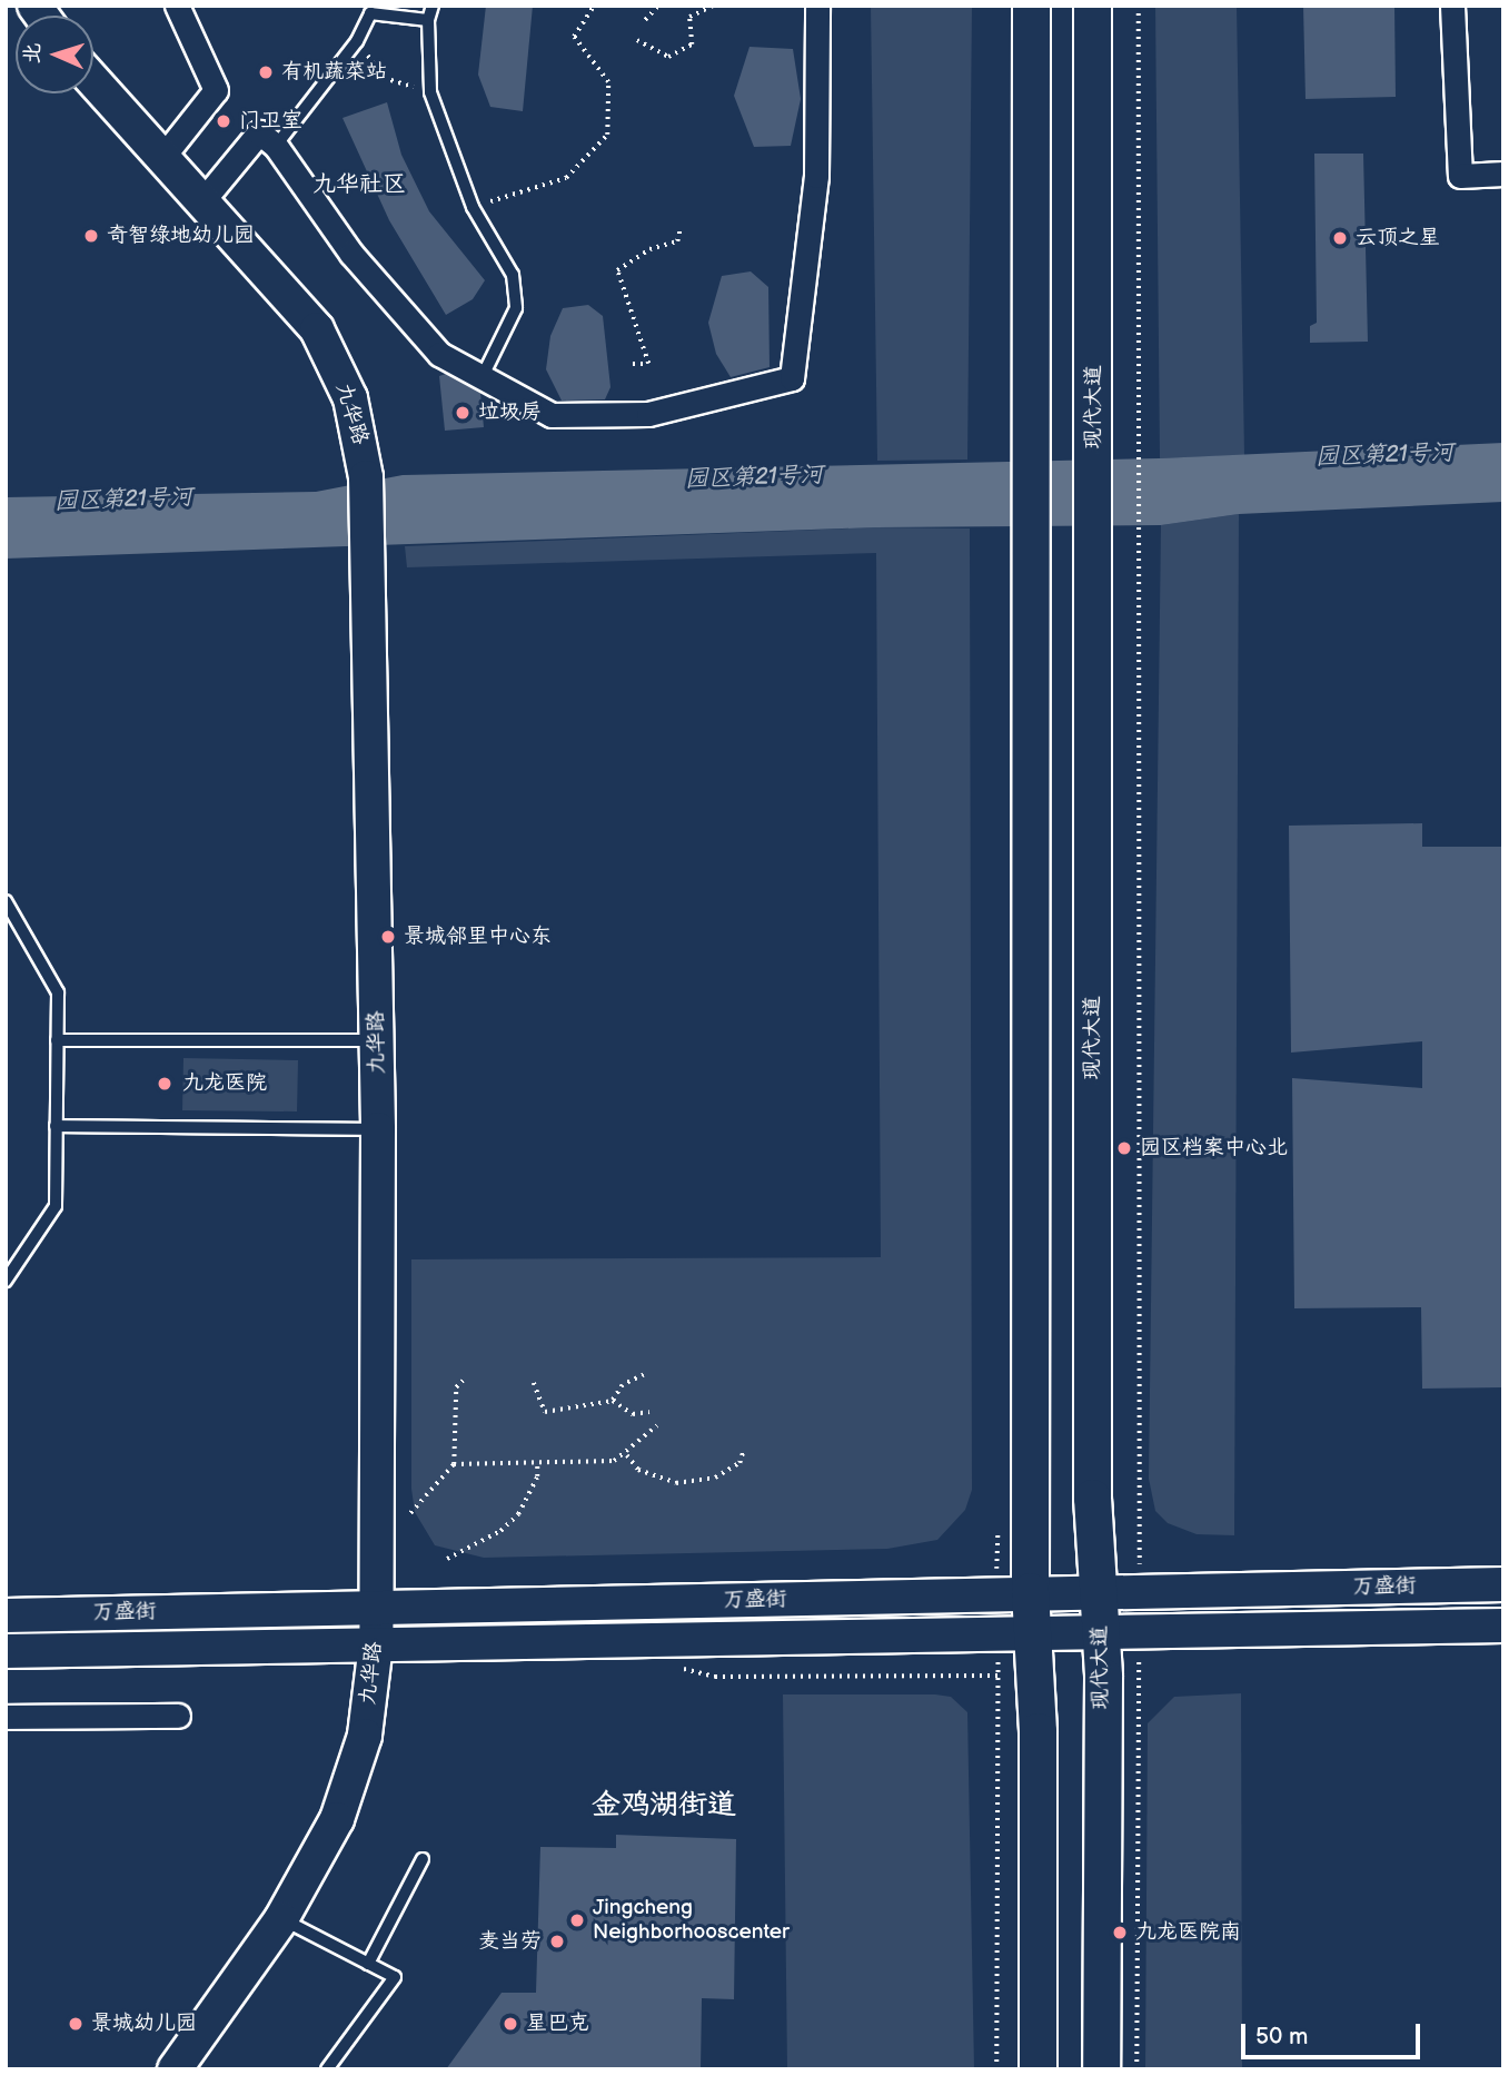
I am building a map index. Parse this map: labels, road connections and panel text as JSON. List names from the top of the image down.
{
  "streets": {
    "main road": ["现代大道", "九华路", "万盛街"]
  },
  "crossings": [
    ["现代大道", "万盛街"],
    ["九华路", "万盛街"]
  ],
  "districts": ["九华社区", "金鸡湖街道"],
  "water": ["园区第21号河"],
  "places": [
    "有机蔬菜站",
    "门卫室",
    "奇智绿地幼儿园",
    "云顶之星",
    "垃圾房",
    "景城邻里中心东",
    "九龙医院",
    "园区档案中心北",
    "Jingcheng Neighborhooscenter",
    "九龙医院南",
    "麦当劳",
    "景城幼儿园",
    "星巴克"
  ],
  "scale_bar": "50 m",
  "north": "left"
}
